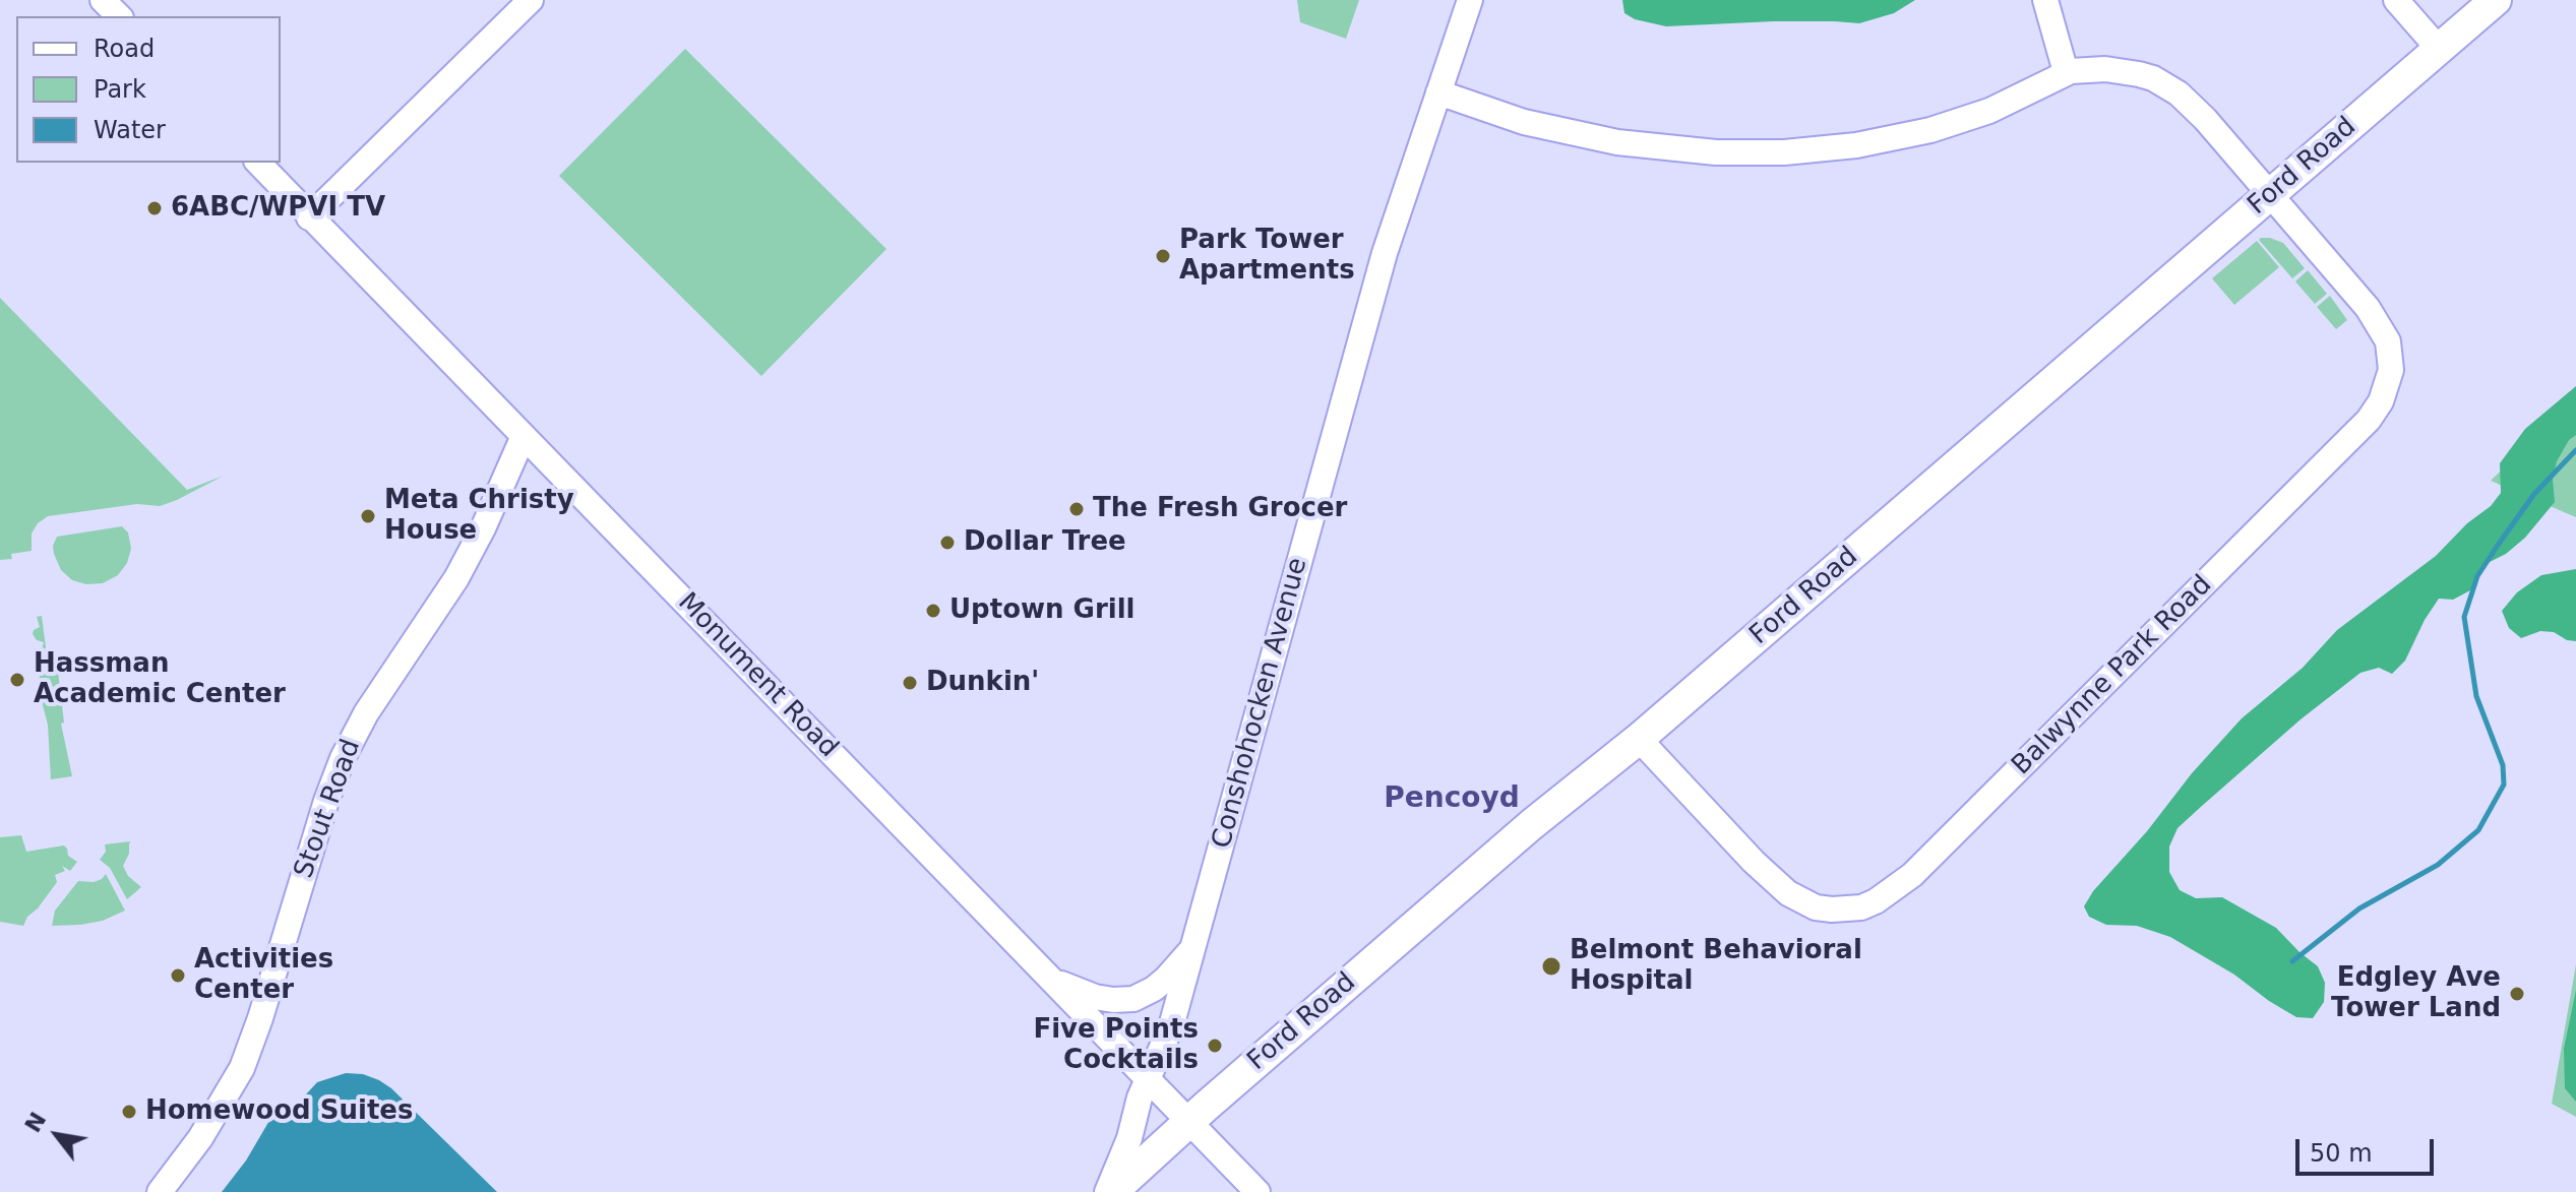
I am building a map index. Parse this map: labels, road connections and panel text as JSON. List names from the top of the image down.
{
  "streets": {
    "main road": ["Ford Road"],
    "street": [
      "Monument Road",
      "Balwynne Park Road",
      "Conshohocken Avenue",
      "Stout Road"
    ]
  },
  "crossings": [
    ["Ford Road", "Monument Road"],
    ["Ford Road", "Balwynne Park Road"],
    ["Ford Road", "Conshohocken Avenue"],
    ["Monument Road", "Conshohocken Avenue"],
    ["Monument Road", "Stout Road"]
  ],
  "districts": ["Pencoyd"],
  "places": [
    "6ABC/WPVI TV",
    "Park Tower Apartments",
    "The Fresh Grocer",
    "Meta Christy House",
    "Dollar Tree",
    "Uptown Grill",
    "Hassman Academic Center",
    "Dunkin'",
    "Belmont Behavioral Hospital",
    "Activities Center",
    "Edgley Ave Tower Land",
    "Five Points Cocktails",
    "Homewood Suites"
  ],
  "legend": ["Road", "Park", "Water"],
  "scale_bar": "50 m",
  "north": "top left"
}
